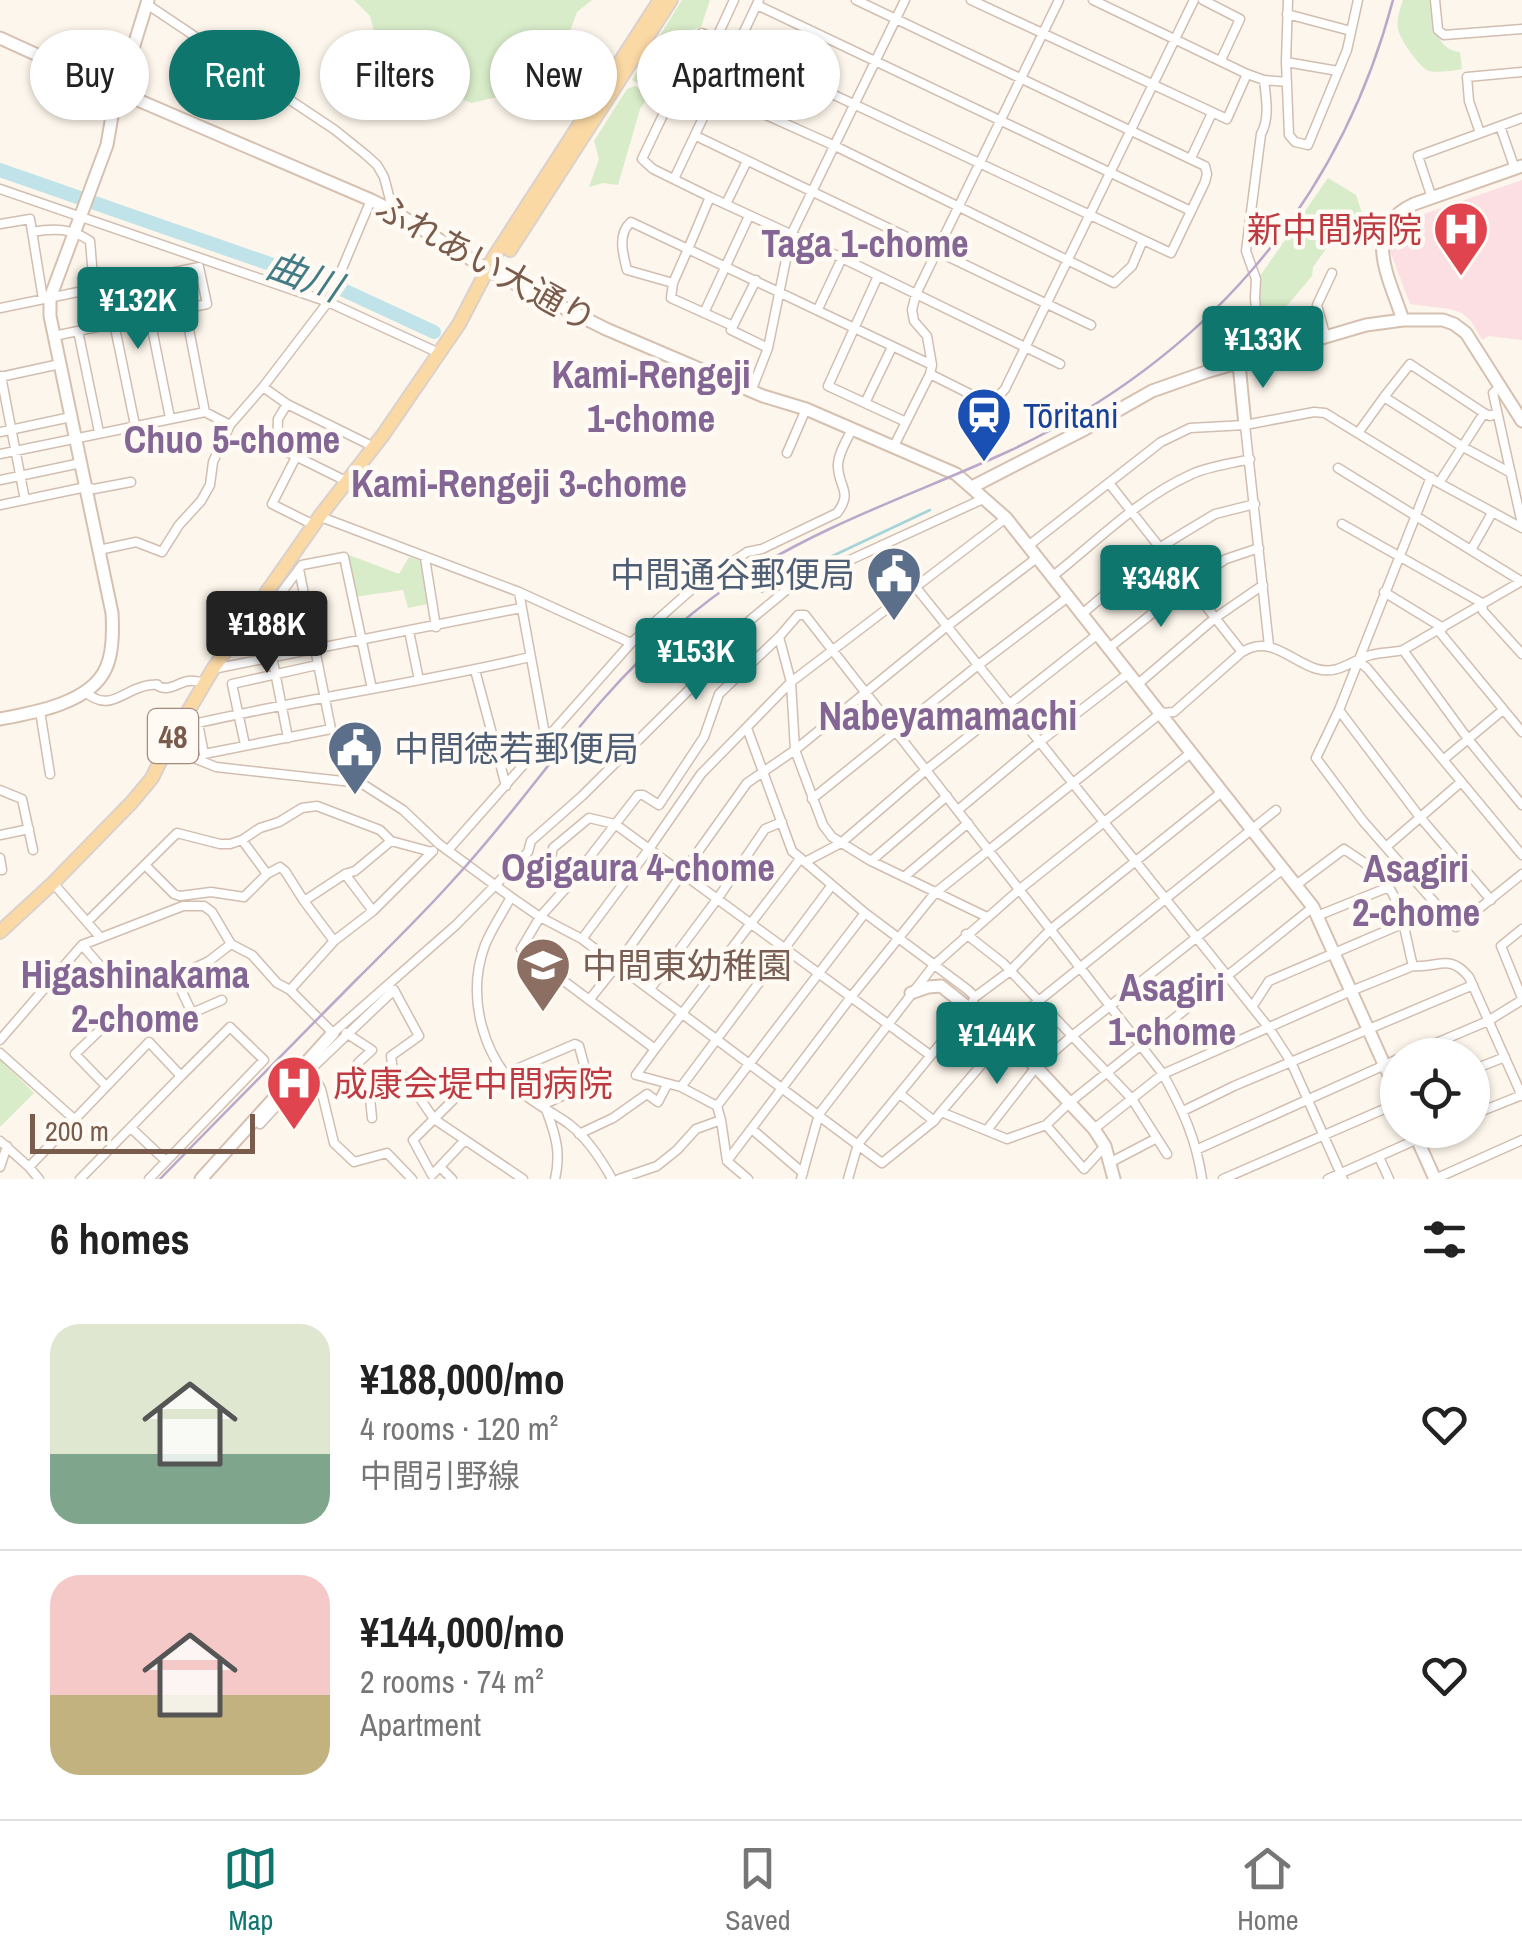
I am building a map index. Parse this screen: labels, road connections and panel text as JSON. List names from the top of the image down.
{
  "streets": {
    "main road": ["48"],
    "street": ["ふれあい大通り"]
  },
  "crossings": [
    ["ふれあい大通り", "48"]
  ],
  "districts": [
    "Taga 1-chome",
    "Kami-Rengeji 1-chome",
    "Chuo 5-chome",
    "Kami-Rengeji 3-chome",
    "Nabeyamamachi",
    "Ogigaura 4-chome",
    "Asagiri 2-chome",
    "Higashinakama 2-chome",
    "Asagiri 1-chome"
  ],
  "water": ["曲川"],
  "places": {
    "hospital": ["新中間病院", "成康会堤中間病院"],
    "station": ["Tōritani"],
    "public building": ["中間通谷郵便局", "中間徳若郵便局"],
    "school or university": ["中間東幼稚園"]
  },
  "scale_bar": "200 m",
  "page": {
    "chip": [
      "Buy",
      "Rent",
      "Filters",
      "New",
      "Apartment"
    ],
    "price": [
      "¥132K",
      "¥133K",
      "¥348K",
      "¥188K",
      "¥153K",
      "¥144K"
    ],
    "scale": "200 m",
    "heading": "6 homes",
    "list": [
      {
        "name": "¥188,000/mo",
        "note": "4 rooms · 120 m² · 中間引野線"
      },
      {
        "name": "¥144,000/mo",
        "note": "2 rooms · 74 m² · Apartment"
      }
    ],
    "tabs": ["Map", "Saved", "Home"]
  }
}
